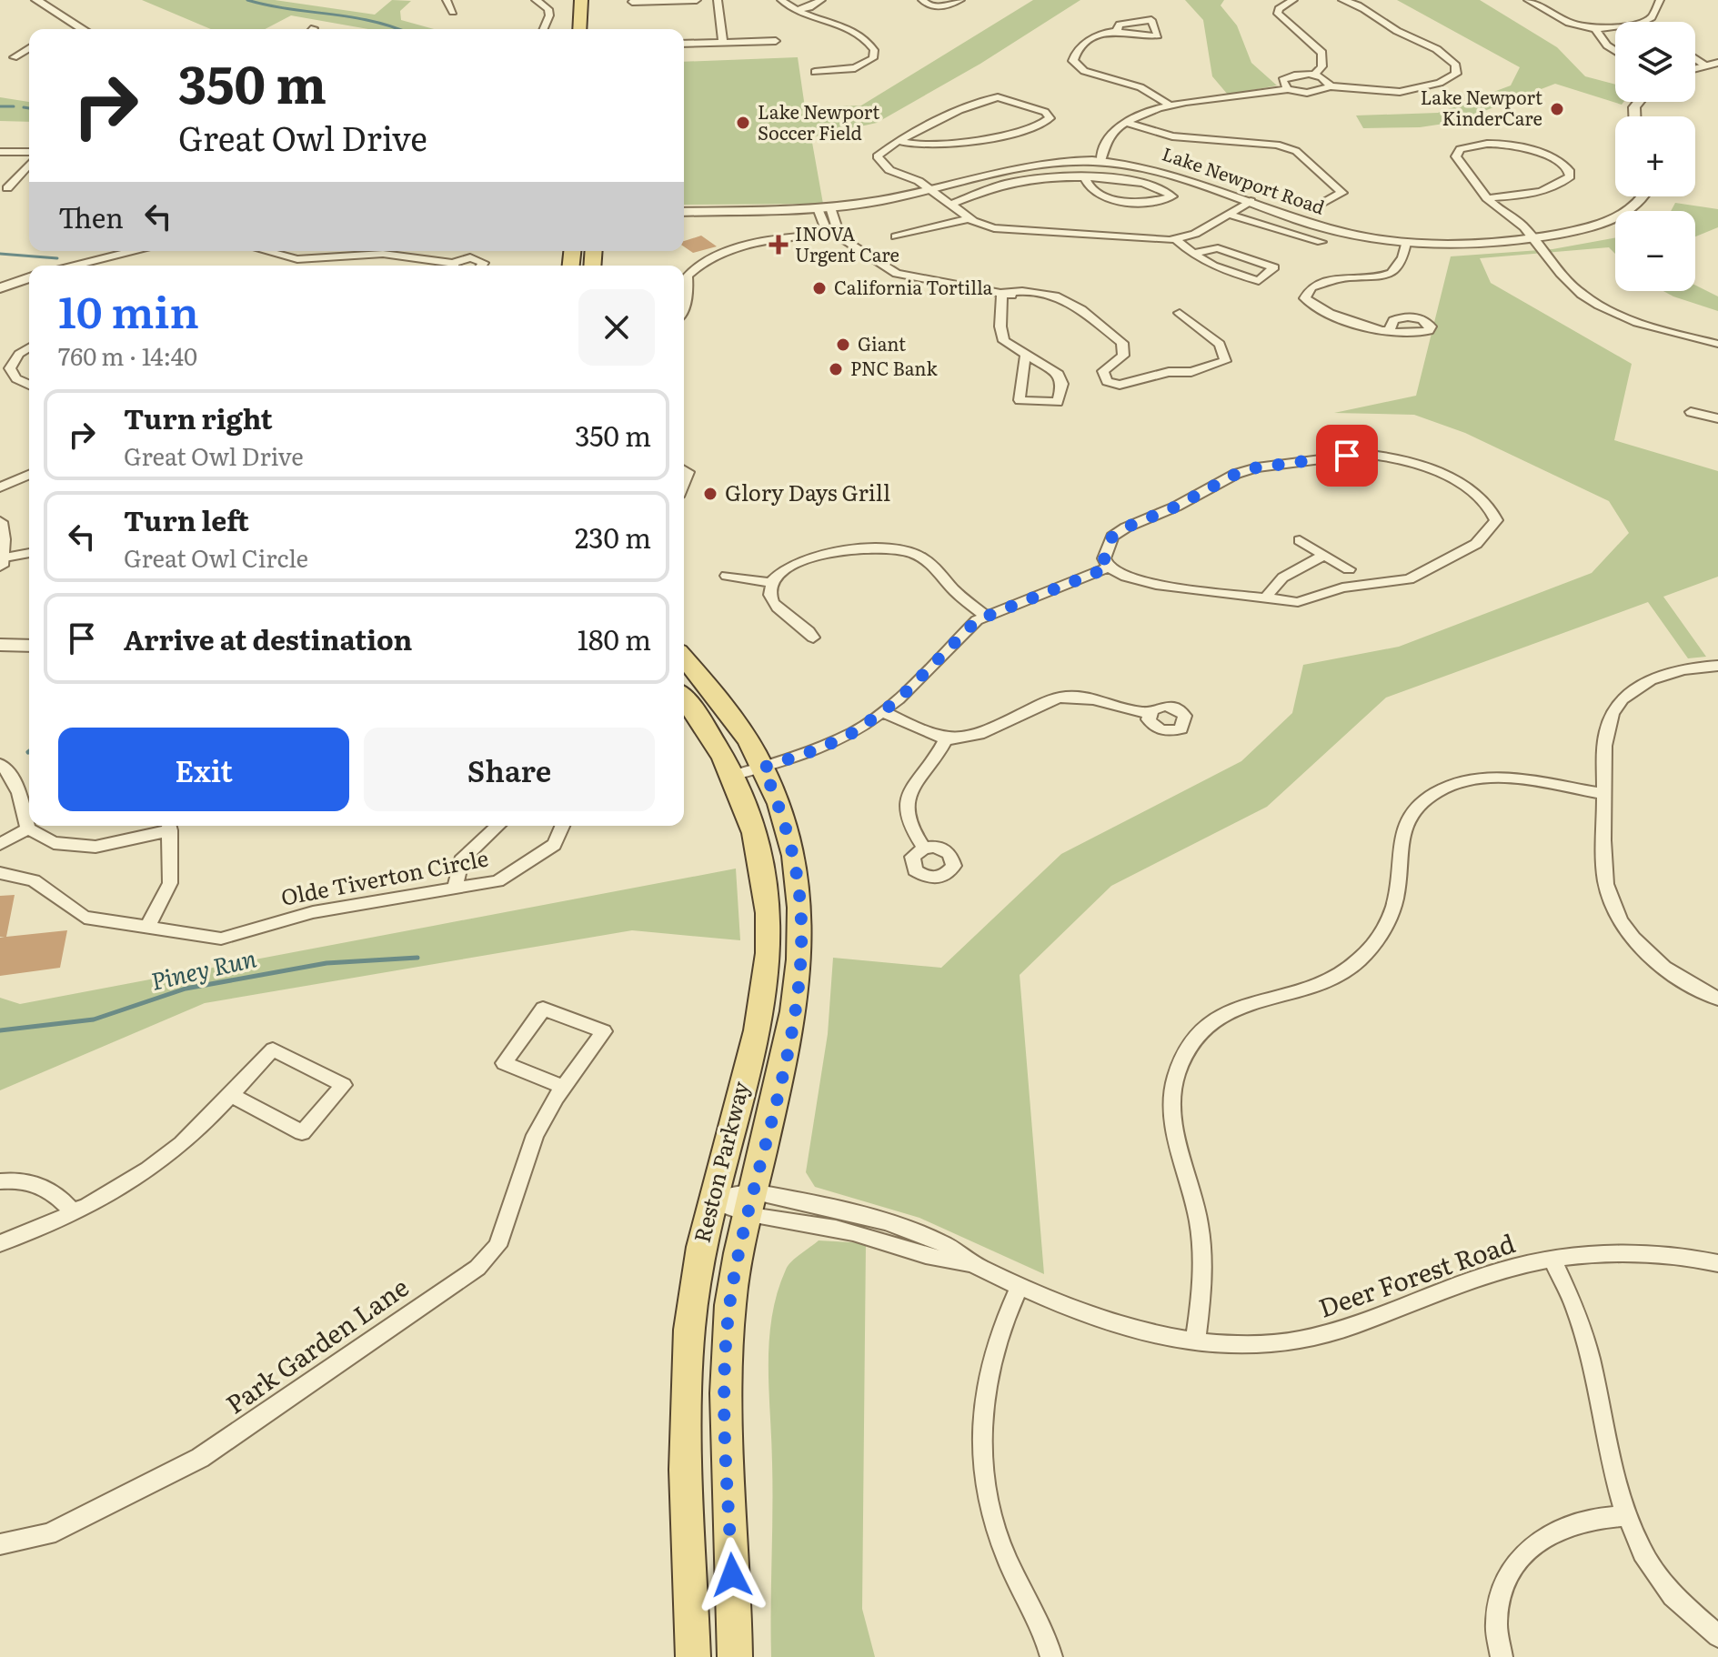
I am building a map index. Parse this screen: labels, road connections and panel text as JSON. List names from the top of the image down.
{
  "streets": {
    "main road": ["Reston Parkway"],
    "street": [
      "Lake Newport Road",
      "Olde Tiverton Circle",
      "Deer Forest Road",
      "Park Garden Lane"
    ]
  },
  "crossings": [
    ["Reston Parkway", "Deer Forest Road"]
  ],
  "water": ["Piney Run"],
  "places": {
    "other": [
      "Lake Newport KinderCare",
      "Lake Newport Soccer Field",
      "California Tortilla",
      "Giant",
      "PNC Bank",
      "Glory Days Grill"
    ],
    "health": ["INOVA Urgent Care"]
  },
  "page": {
    "map_buttons": ["+", "−"],
    "turn": ["350 m", "Great Owl Drive"],
    "then": "Then",
    "heading": ["10 min", "760 m · 14:40"],
    "list": [
      {
        "name": "Turn right",
        "note": "Great Owl Drive",
        "value": "350 m"
      },
      {
        "name": "Turn left",
        "note": "Great Owl Circle",
        "value": "230 m"
      },
      {
        "name": "Arrive at destination",
        "value": "180 m"
      }
    ],
    "buttons": ["Exit", "Share"]
  }
}
